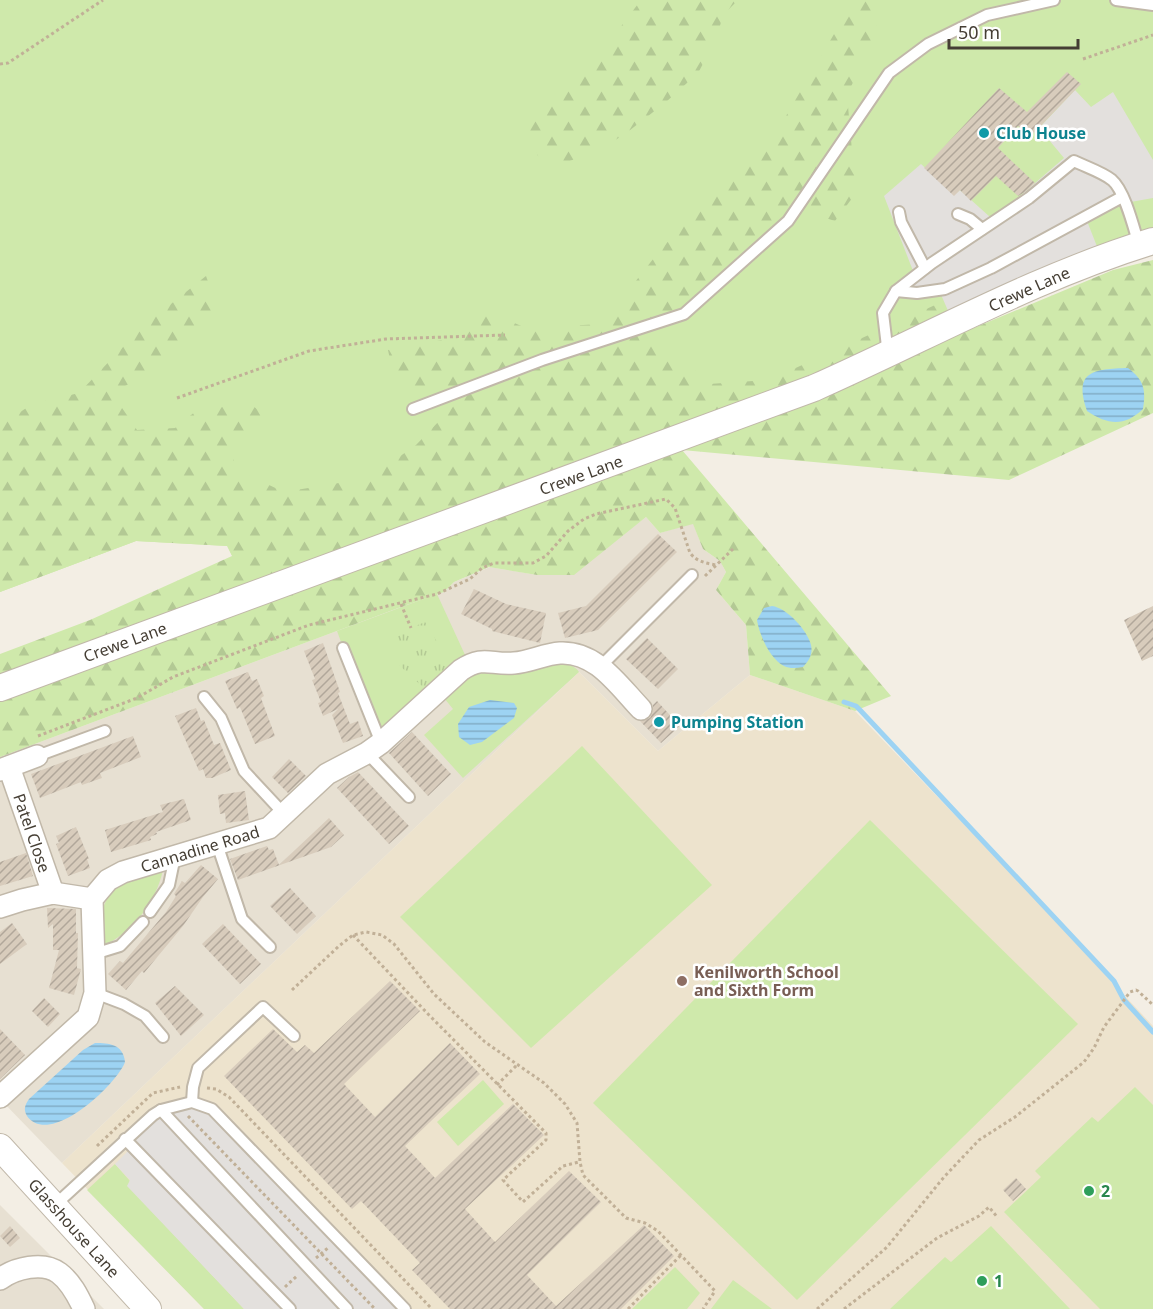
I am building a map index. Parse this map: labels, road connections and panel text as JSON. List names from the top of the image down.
{
  "streets": {
    "street": [
      "Crewe Lane",
      "Patel Close",
      "Cannadine Road",
      "Glasshouse Lane"
    ]
  },
  "places": [
    "Club House",
    "Pumping Station",
    "Kenilworth School and Sixth Form",
    "2",
    "1"
  ],
  "scale_bar": "50 m"
}
